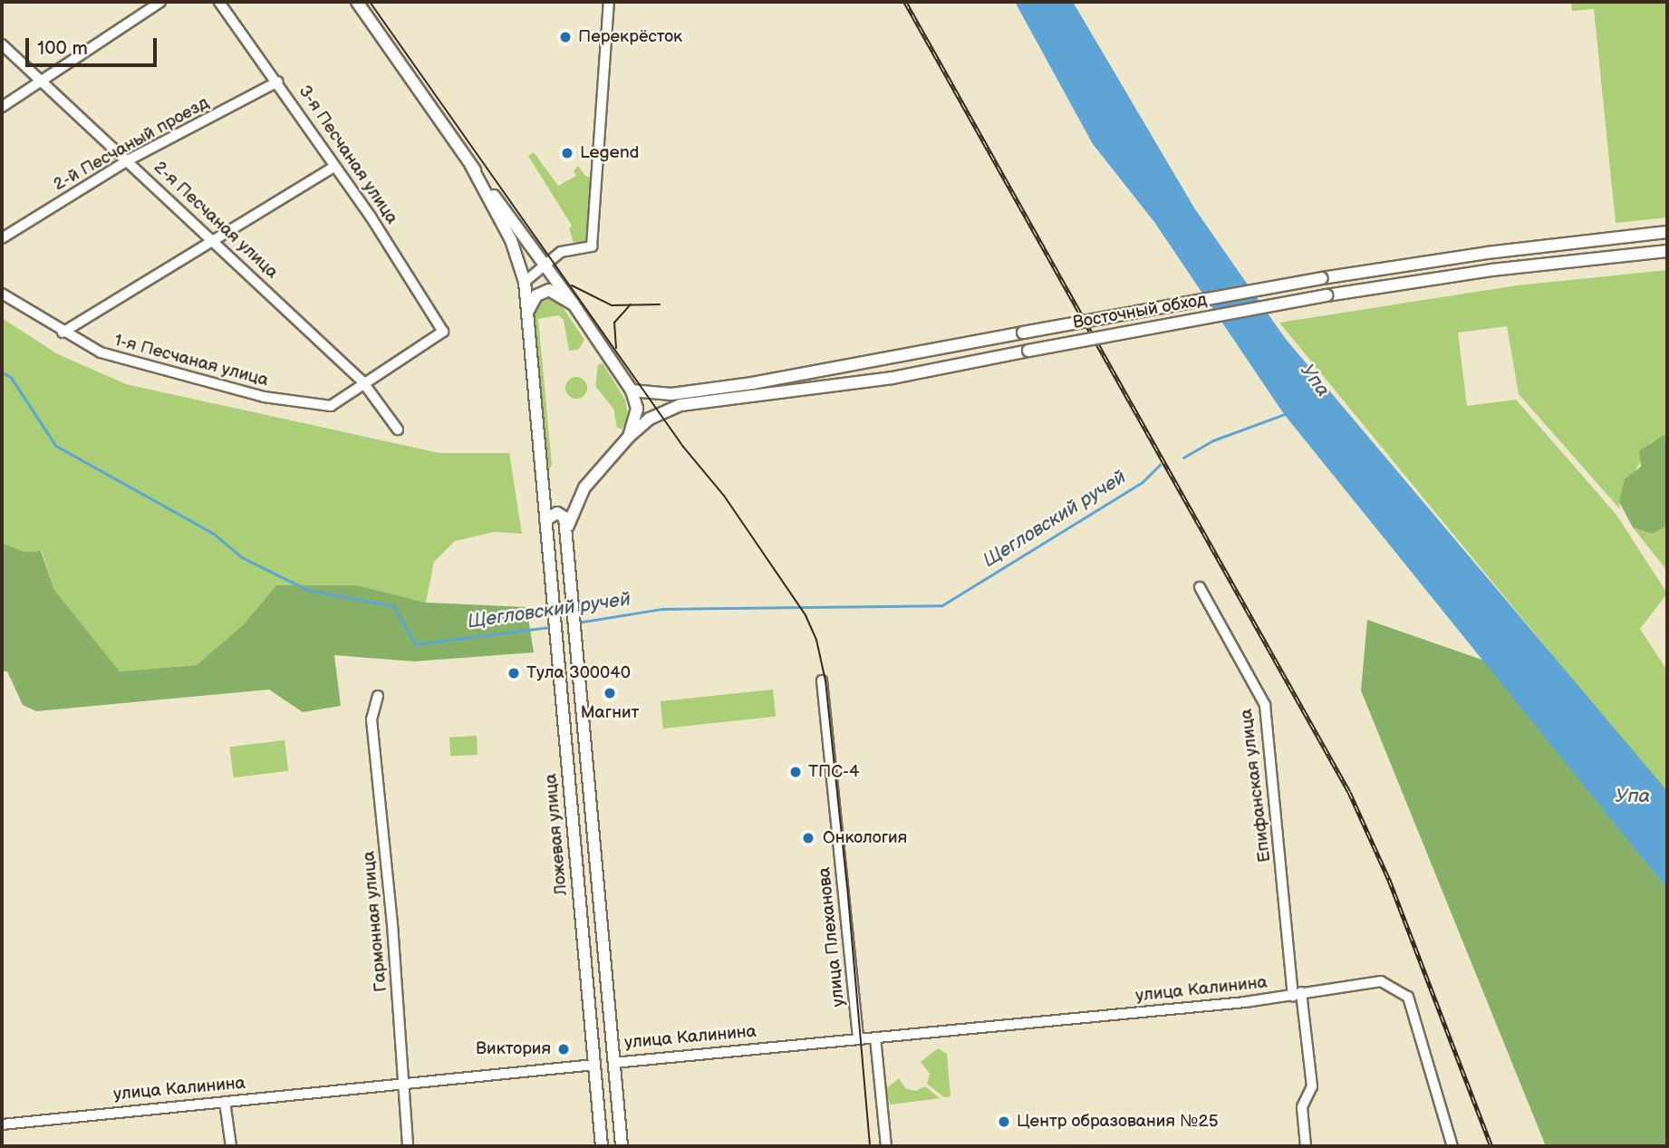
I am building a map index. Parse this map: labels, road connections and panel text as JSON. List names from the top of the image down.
{
  "streets": {
    "main road": ["Восточный обход", "Ложевая улица", "улица Калинина"],
    "street": [
      "2-й Песчаный проезд",
      "3-я Песчаная улица",
      "2-я Песчаная улица",
      "1-я Песчаная улица",
      "Епифанская улица",
      "Гармонная улица",
      "улица Плеханова"
    ]
  },
  "crossings": [
    ["2-й Песчаный проезд", "3-я Песчаная улица"],
    ["2-й Песчаный проезд", "2-я Песчаная улица"],
    ["3-я Песчаная улица", "1-я Песчаная улица"],
    ["2-я Песчаная улица", "1-я Песчаная улица"],
    ["Восточный обход", "Ложевая улица"],
    ["Епифанская улица", "улица Калинина"],
    ["Ложевая улица", "улица Калинина"],
    ["Гармонная улица", "улица Калинина"],
    ["улица Плеханова", "улица Калинина"]
  ],
  "water": ["Упа", "Щегловский ручей"],
  "places": [
    "Перекрёсток",
    "Legend",
    "Тула 300040",
    "Магнит",
    "ТПС-4",
    "Онкология",
    "Виктория",
    "Центр образования №25"
  ],
  "scale_bar": "100 m"
}
